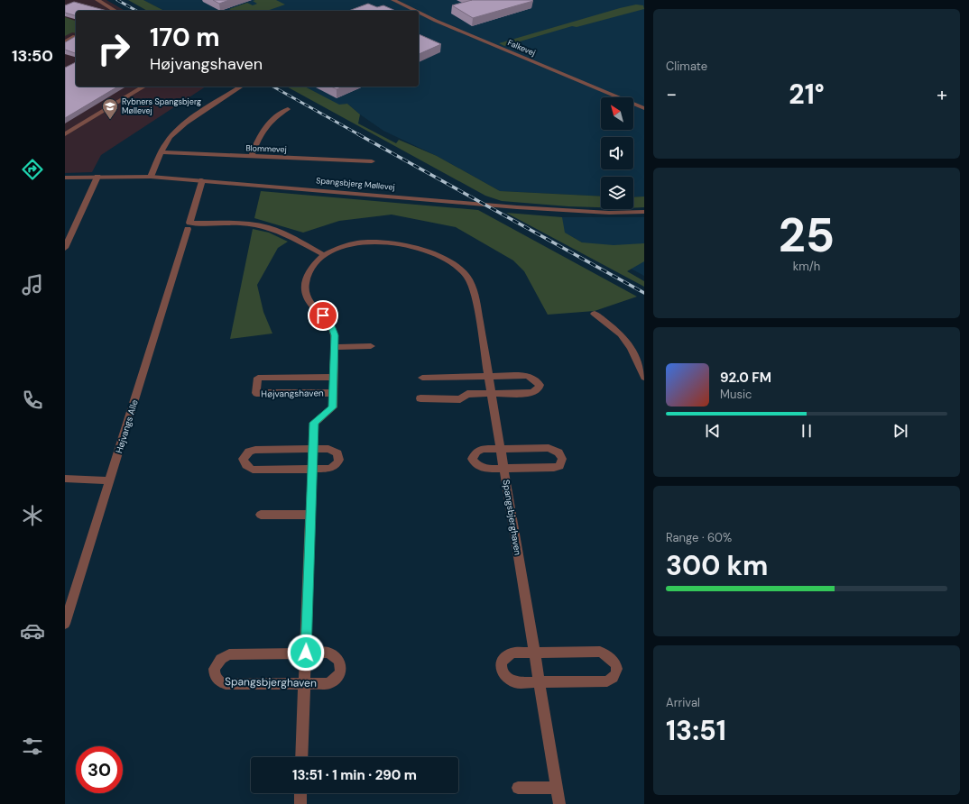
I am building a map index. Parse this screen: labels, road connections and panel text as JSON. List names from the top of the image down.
{
  "streets": {
    "street": [
      "Falkevej",
      "Blommevej",
      "Spangsbjerg Møllevej",
      "Højvangshaven",
      "Højvangs Alle",
      "Spangsbjerghaven"
    ]
  },
  "crossings": [
    ["Spangsbjerg Møllevej", "Højvangs Alle"],
    ["Højvangshaven", "Spangsbjerghaven"]
  ],
  "places": {
    "school or university": ["Rybners Spangsbjerg Møllevej"]
  },
  "north": "top left",
  "page": {
    "tabs": "13:50",
    "tile": [
      "Climate",
      ["25", "km/h"],
      ["Range · 60%", "300 km"],
      ["Arrival", "13:51"]
    ],
    "turn": ["170 m", "Højvangshaven"],
    "heat": ["−", "21°", "+"],
    "song": ["92.0 FM", "Music"],
    "limit": "30",
    "trip": "13:51 · 1 min · 290 m"
  }
}
